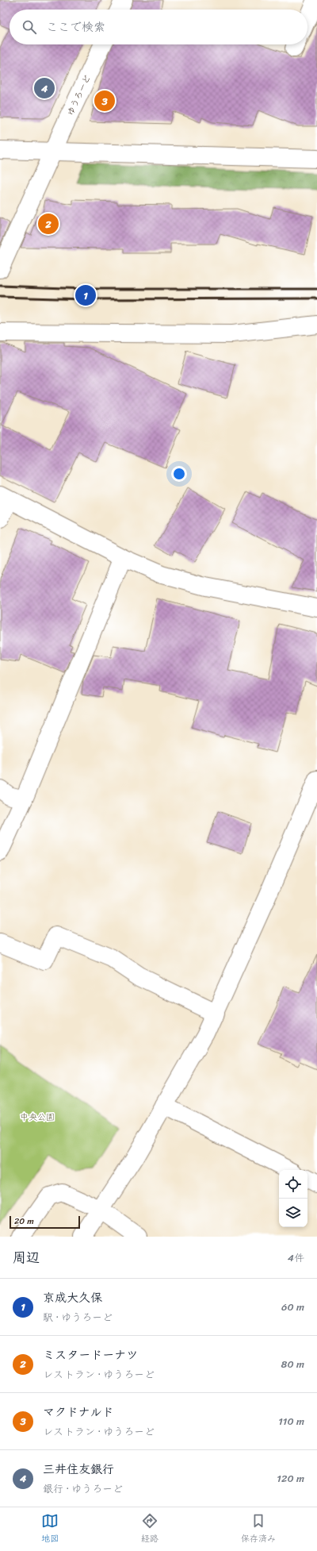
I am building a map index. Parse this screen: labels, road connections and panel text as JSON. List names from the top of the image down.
{
  "streets": {
    "street": ["ゆうろーど"]
  },
  "parks": ["中央公園"],
  "scale_bar": "20 m",
  "page": {
    "search": "ここで検索",
    "pins": [
      "4",
      "3",
      "2",
      "1"
    ],
    "scale": "20 m",
    "heading": ["周辺", "4件"],
    "list": [
      {
        "mark": "1",
        "name": "京成大久保",
        "note": "駅 · ゆうろーど",
        "value": "60 m"
      },
      {
        "mark": "2",
        "name": "ミスタードーナツ",
        "note": "レストラン · ゆうろーど",
        "value": "80 m"
      },
      {
        "mark": "3",
        "name": "マクドナルド",
        "note": "レストラン · ゆうろーど",
        "value": "110 m"
      },
      {
        "mark": "4",
        "name": "三井住友銀行",
        "note": "銀行 · ゆうろーど",
        "value": "120 m"
      }
    ],
    "nav": ["地図", "経路", "保存済み"]
  }
}
